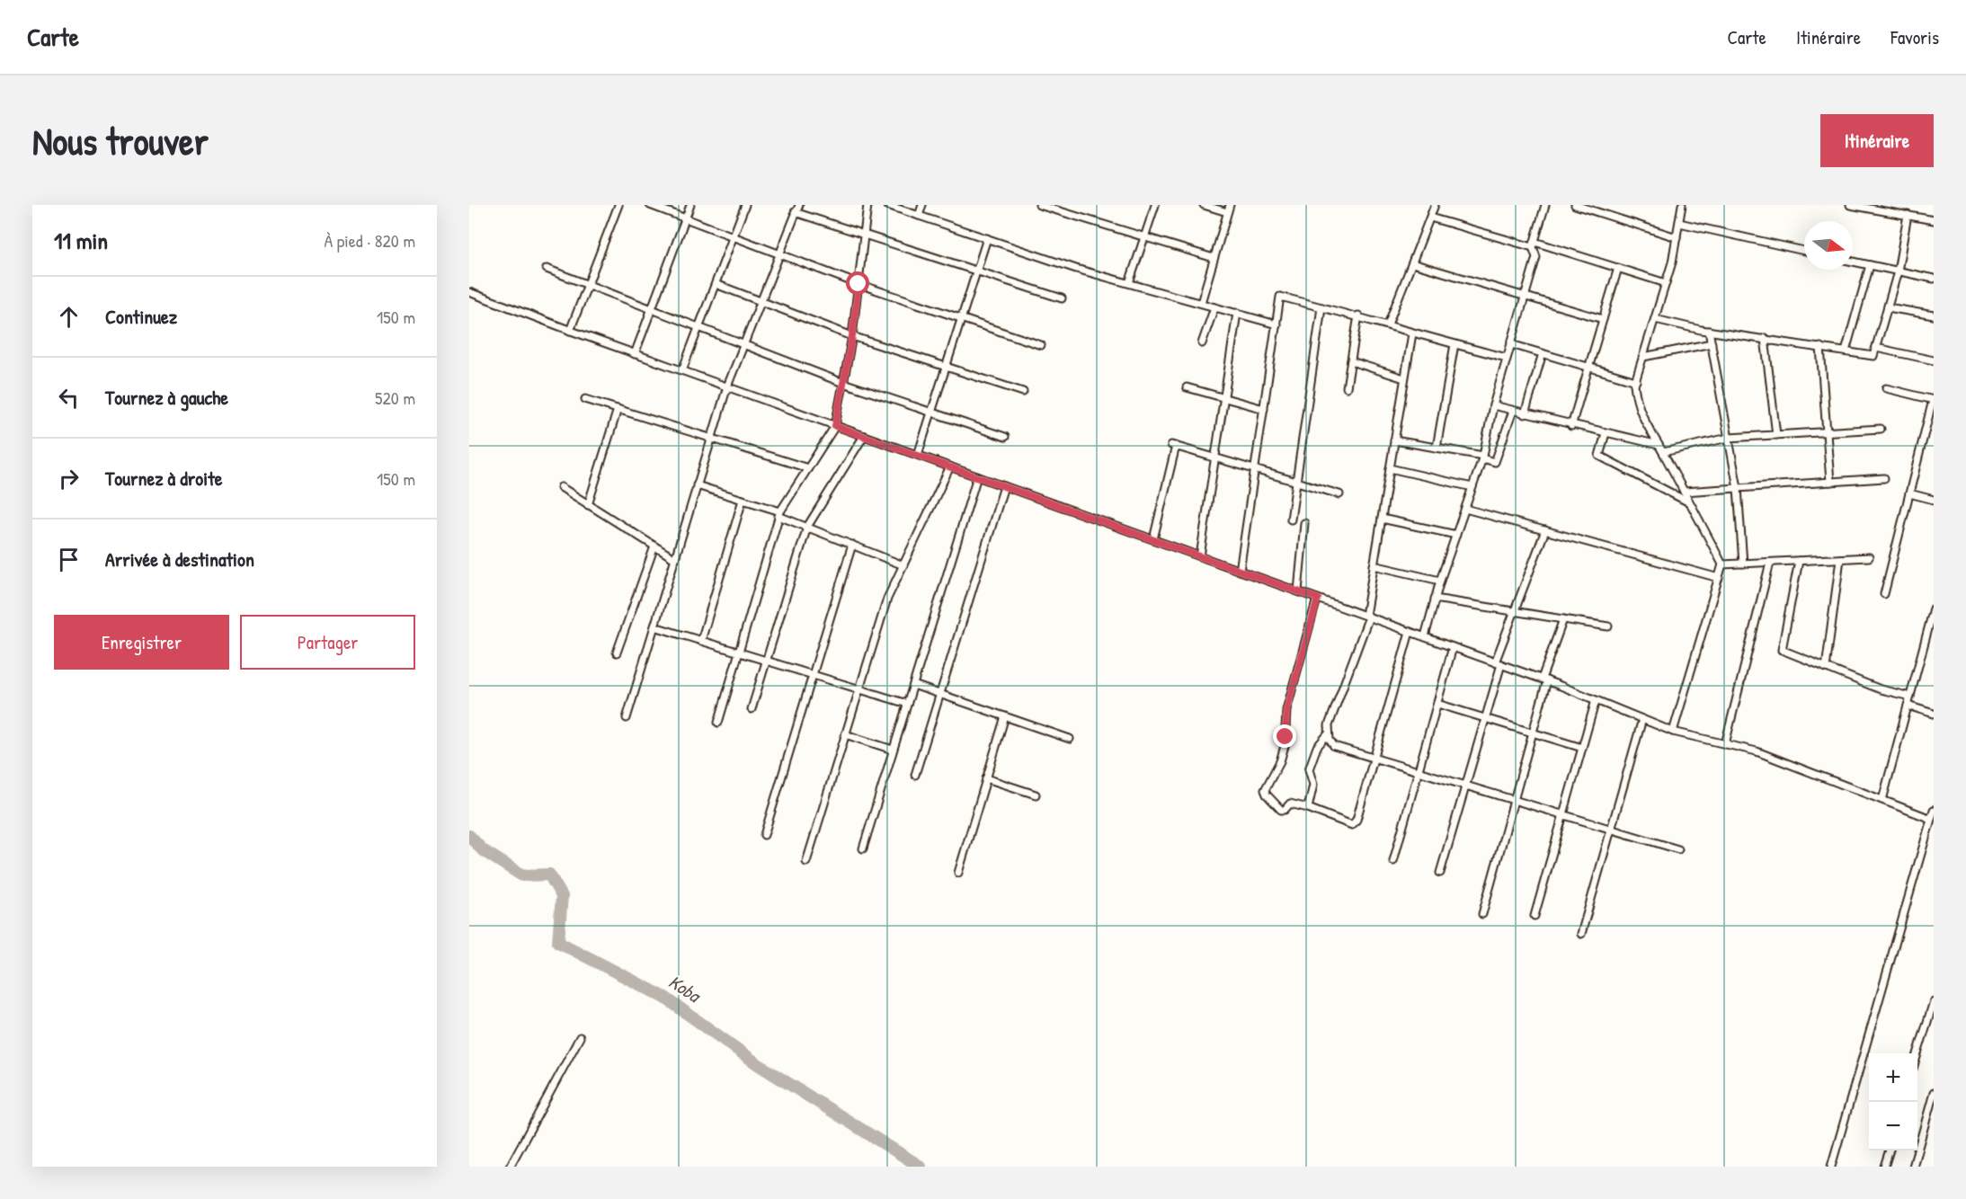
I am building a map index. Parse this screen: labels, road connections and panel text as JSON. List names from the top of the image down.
{
  "water": ["Koba"],
  "north": "right",
  "page": {
    "header": "Carte",
    "nav": ["Carte", "Itinéraire", "Favoris"],
    "buttons": [
      "Itinéraire",
      ["Enregistrer", "Partager"]
    ],
    "title": "Nous trouver",
    "heading": ["11 min", "À pied · 820 m"],
    "list": [
      ["Continuez", "150 m"],
      ["Tournez à gauche", "520 m"],
      ["Tournez à droite", "150 m"],
      "Arrivée à destination"
    ],
    "map_buttons": ["+", "−"]
  }
}
